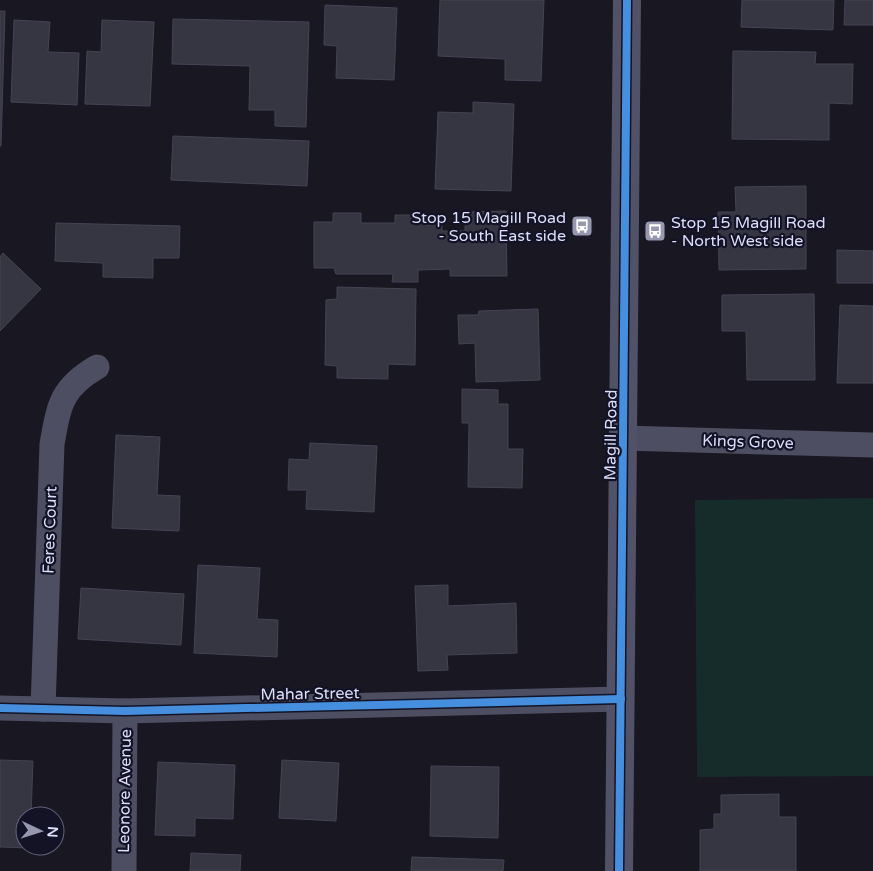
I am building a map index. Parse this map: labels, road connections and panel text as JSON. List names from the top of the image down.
{
  "streets": {
    "main road": ["Magill Road"],
    "street": [
      "Kings Grove",
      "Feres Court",
      "Mahar Street",
      "Leonore Avenue"
    ]
  },
  "crossings": [
    ["Magill Road", "Kings Grove"],
    ["Magill Road", "Mahar Street"],
    ["Feres Court", "Mahar Street"],
    ["Mahar Street", "Leonore Avenue"]
  ],
  "places": {
    "bus stop": ["Stop 15 Magill Road - South East side", "Stop 15 Magill Road - North West side"]
  },
  "north": "right"
}
